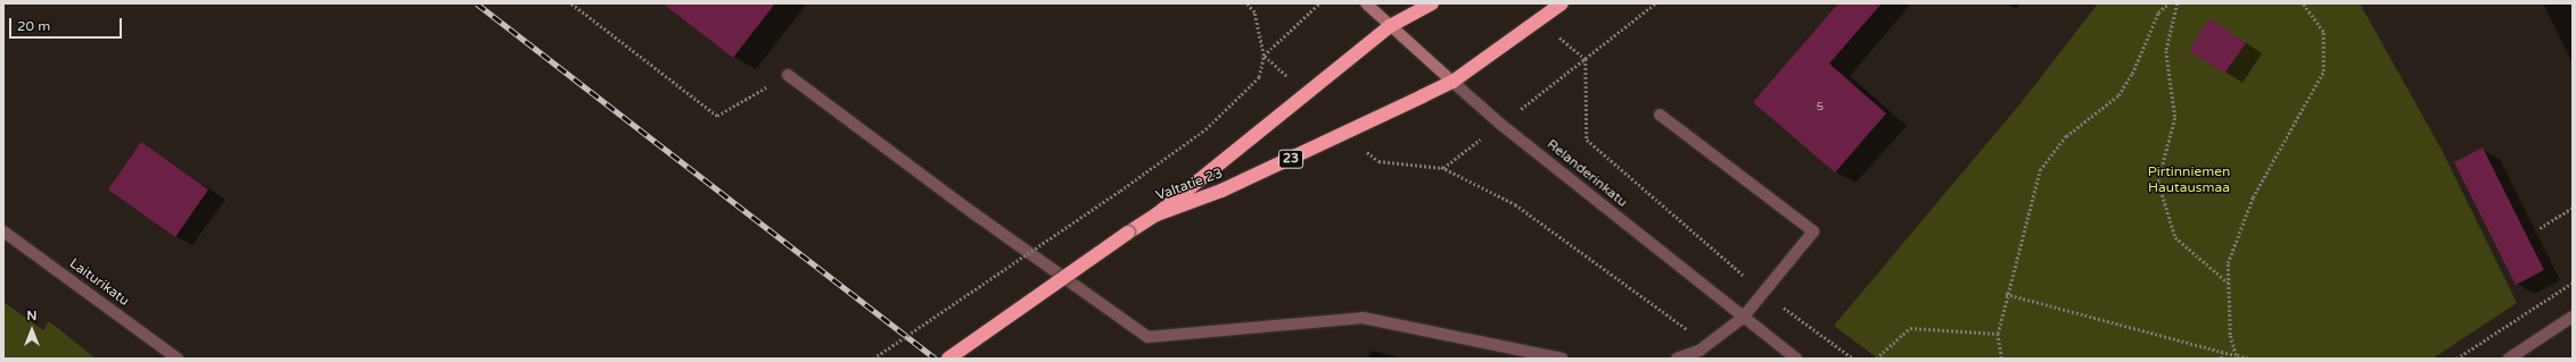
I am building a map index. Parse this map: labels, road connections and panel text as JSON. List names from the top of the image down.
{
  "streets": {
    "highway": ["23", "Valtatie 23"],
    "main road": ["Relanderinkatu"],
    "street": ["Laiturikatu"]
  },
  "crossings": [
    ["23", "Relanderinkatu"],
    ["23", "Valtatie 23"],
    ["Relanderinkatu", "Valtatie 23"]
  ],
  "parks": ["Pirtinniemen Hautausmaa"],
  "house_numbers": ["5"],
  "scale_bar": "20 m",
  "north": "top"
}
